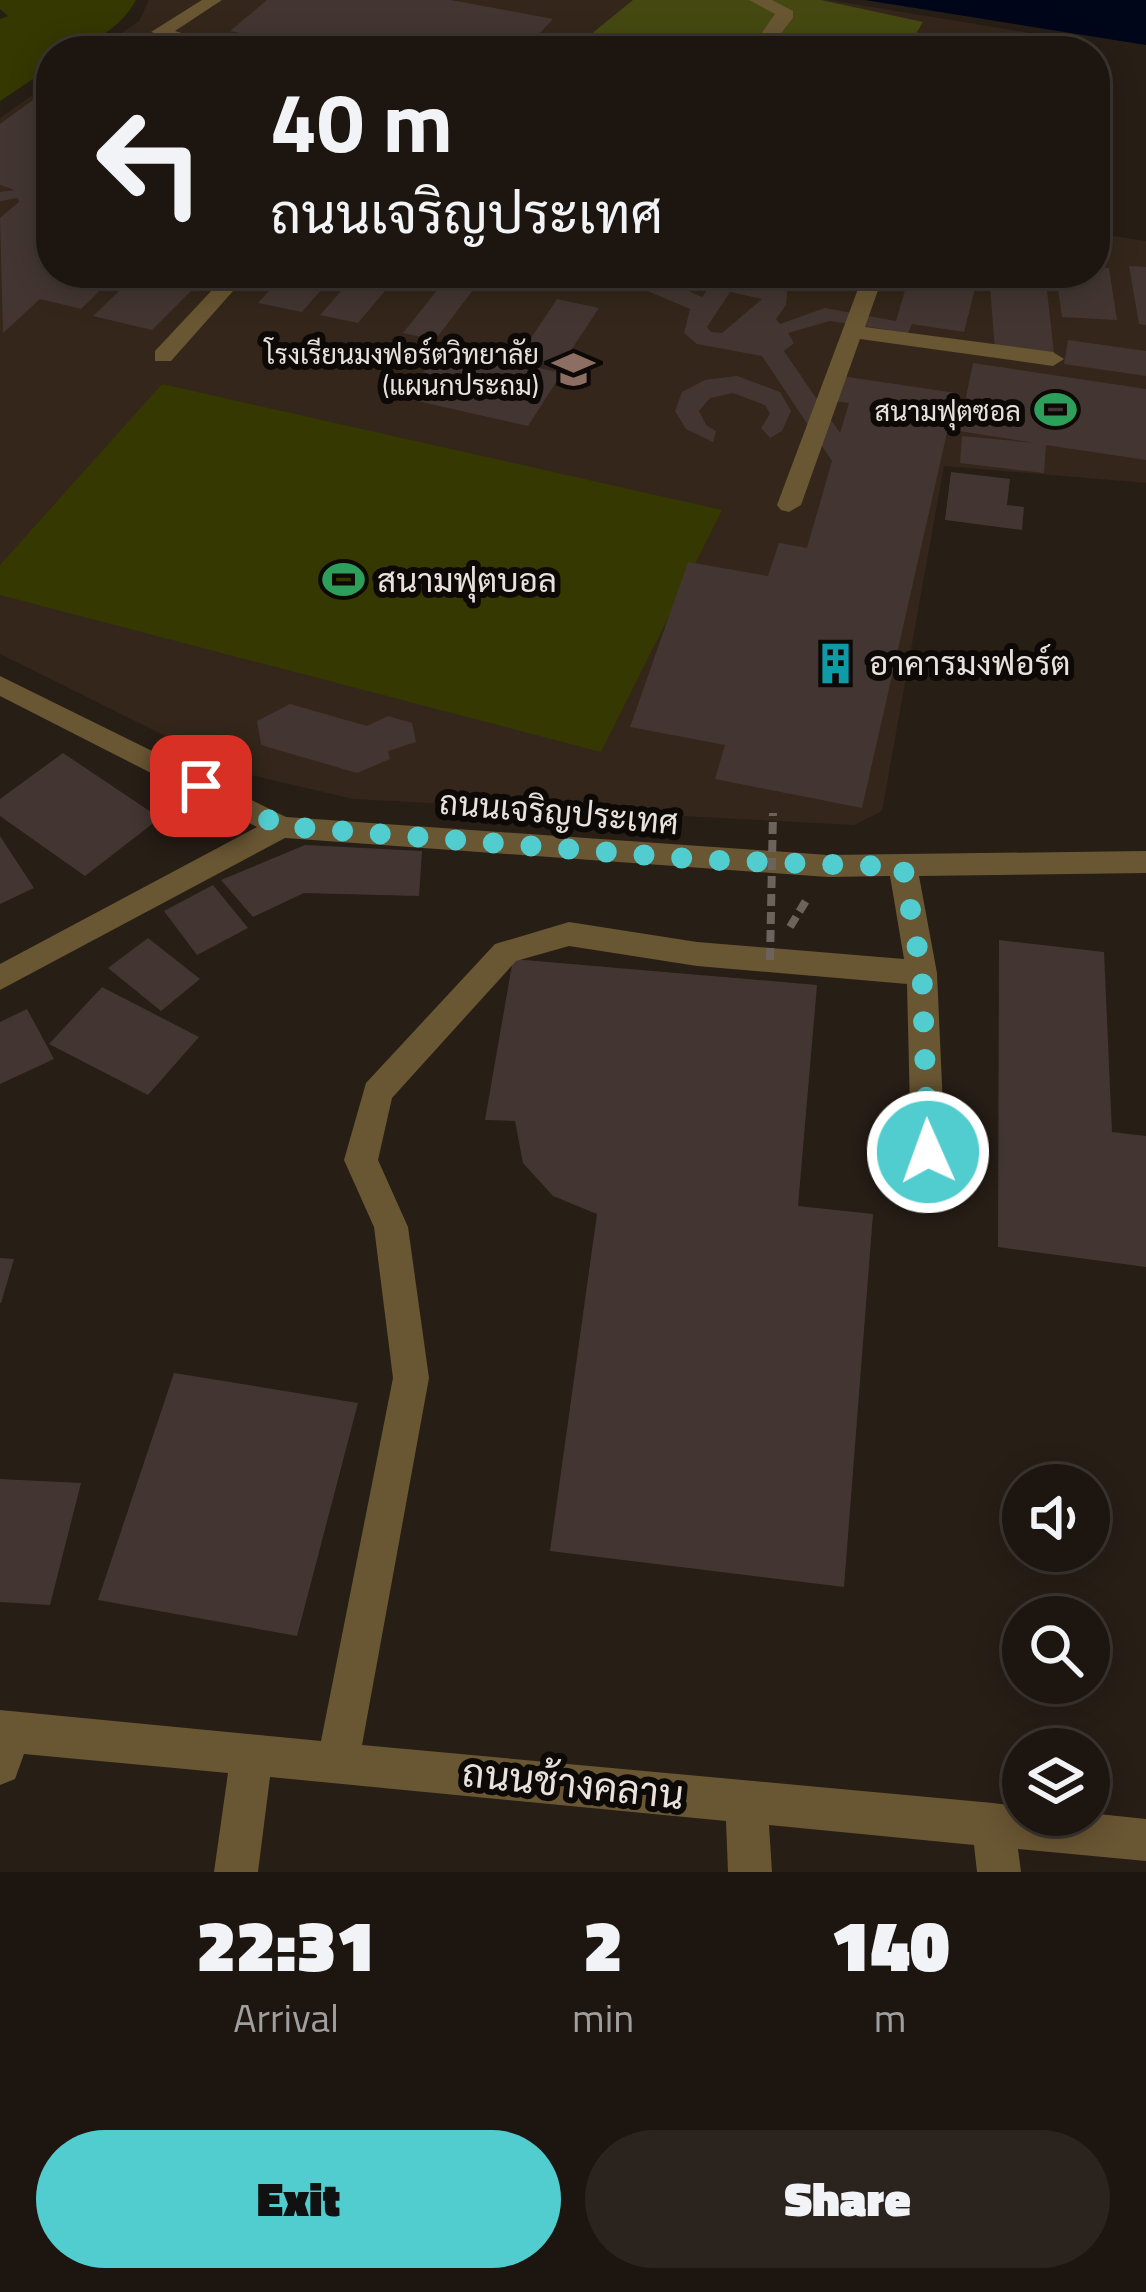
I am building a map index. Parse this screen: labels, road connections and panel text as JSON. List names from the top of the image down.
{
  "streets": {
    "street": ["ถนนเจริญประเทศ", "ถนนช้างคลาน"]
  },
  "places": {
    "school or university": ["โรงเรียนมงฟอร์ตวิทยาลัย (แผนกประถม)"],
    "sports": ["สนามฟุตซอล", "สนามฟุตบอล"],
    "building": ["อาคารมงฟอร์ต"]
  },
  "page": {
    "turn": ["40 m", "ถนนเจริญประเทศ"],
    "eta": [
      "22:31",
      "Arrival",
      "2",
      "min",
      "140",
      "m"
    ],
    "buttons": ["Exit", "Share"]
  }
}
